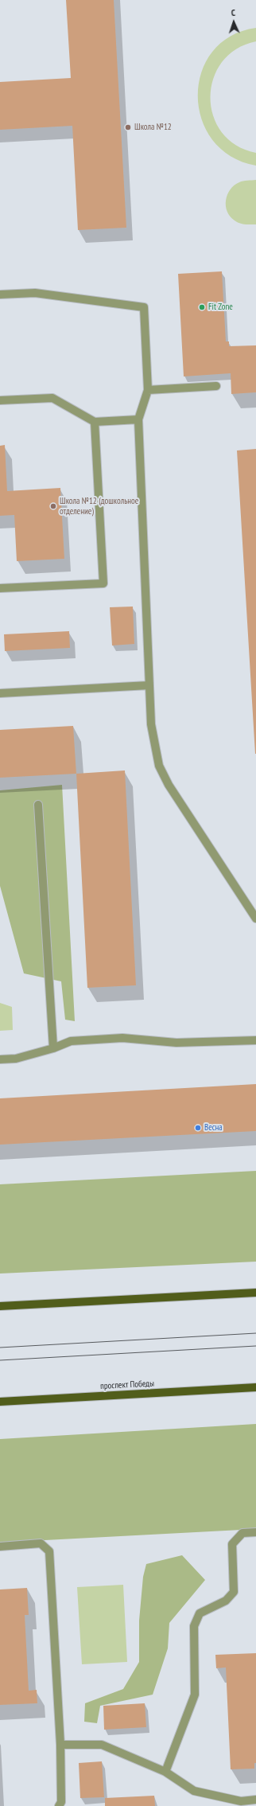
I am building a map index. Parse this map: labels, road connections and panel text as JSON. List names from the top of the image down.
{
  "streets": {
    "main road": ["проспект Победы"]
  },
  "places": [
    "Школа №12",
    "Fit Zone",
    "Школа №12 (дошкольное отделение)",
    "Весна"
  ],
  "north": "top"
}
